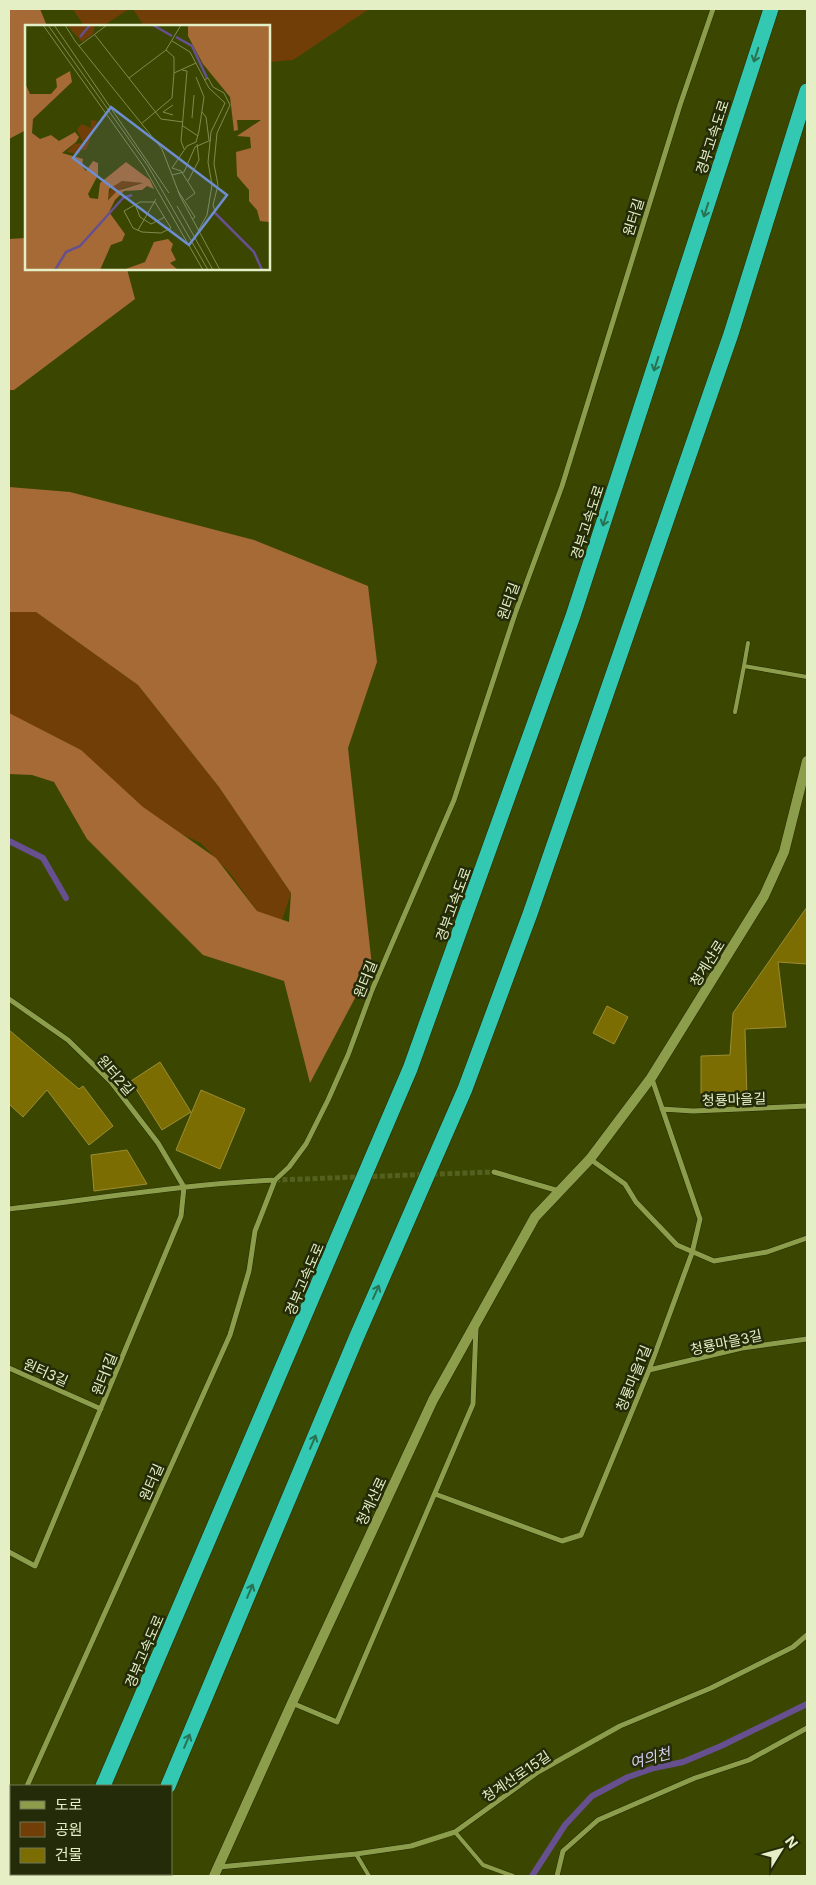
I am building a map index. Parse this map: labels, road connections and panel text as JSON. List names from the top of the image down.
{
  "streets": {
    "highway": ["경부고속도로"],
    "street": [
      "원터길",
      "청계산로",
      "원터2길",
      "청룡마을길",
      "청룡마을3길",
      "원터3길",
      "원터1길",
      "청룡마을1길",
      "청계산로15길"
    ]
  },
  "crossings": [
    ["청계산로", "청룡마을1길"],
    ["청계산로", "청계산로15길"],
    ["원터2길", "원터1길"],
    ["청룡마을길", "청룡마을1길"],
    ["청룡마을3길", "청룡마을1길"],
    ["원터3길", "원터1길"]
  ],
  "water": ["여의천"],
  "legend": ["도로", "공원", "건물"],
  "north": "top right"
}
